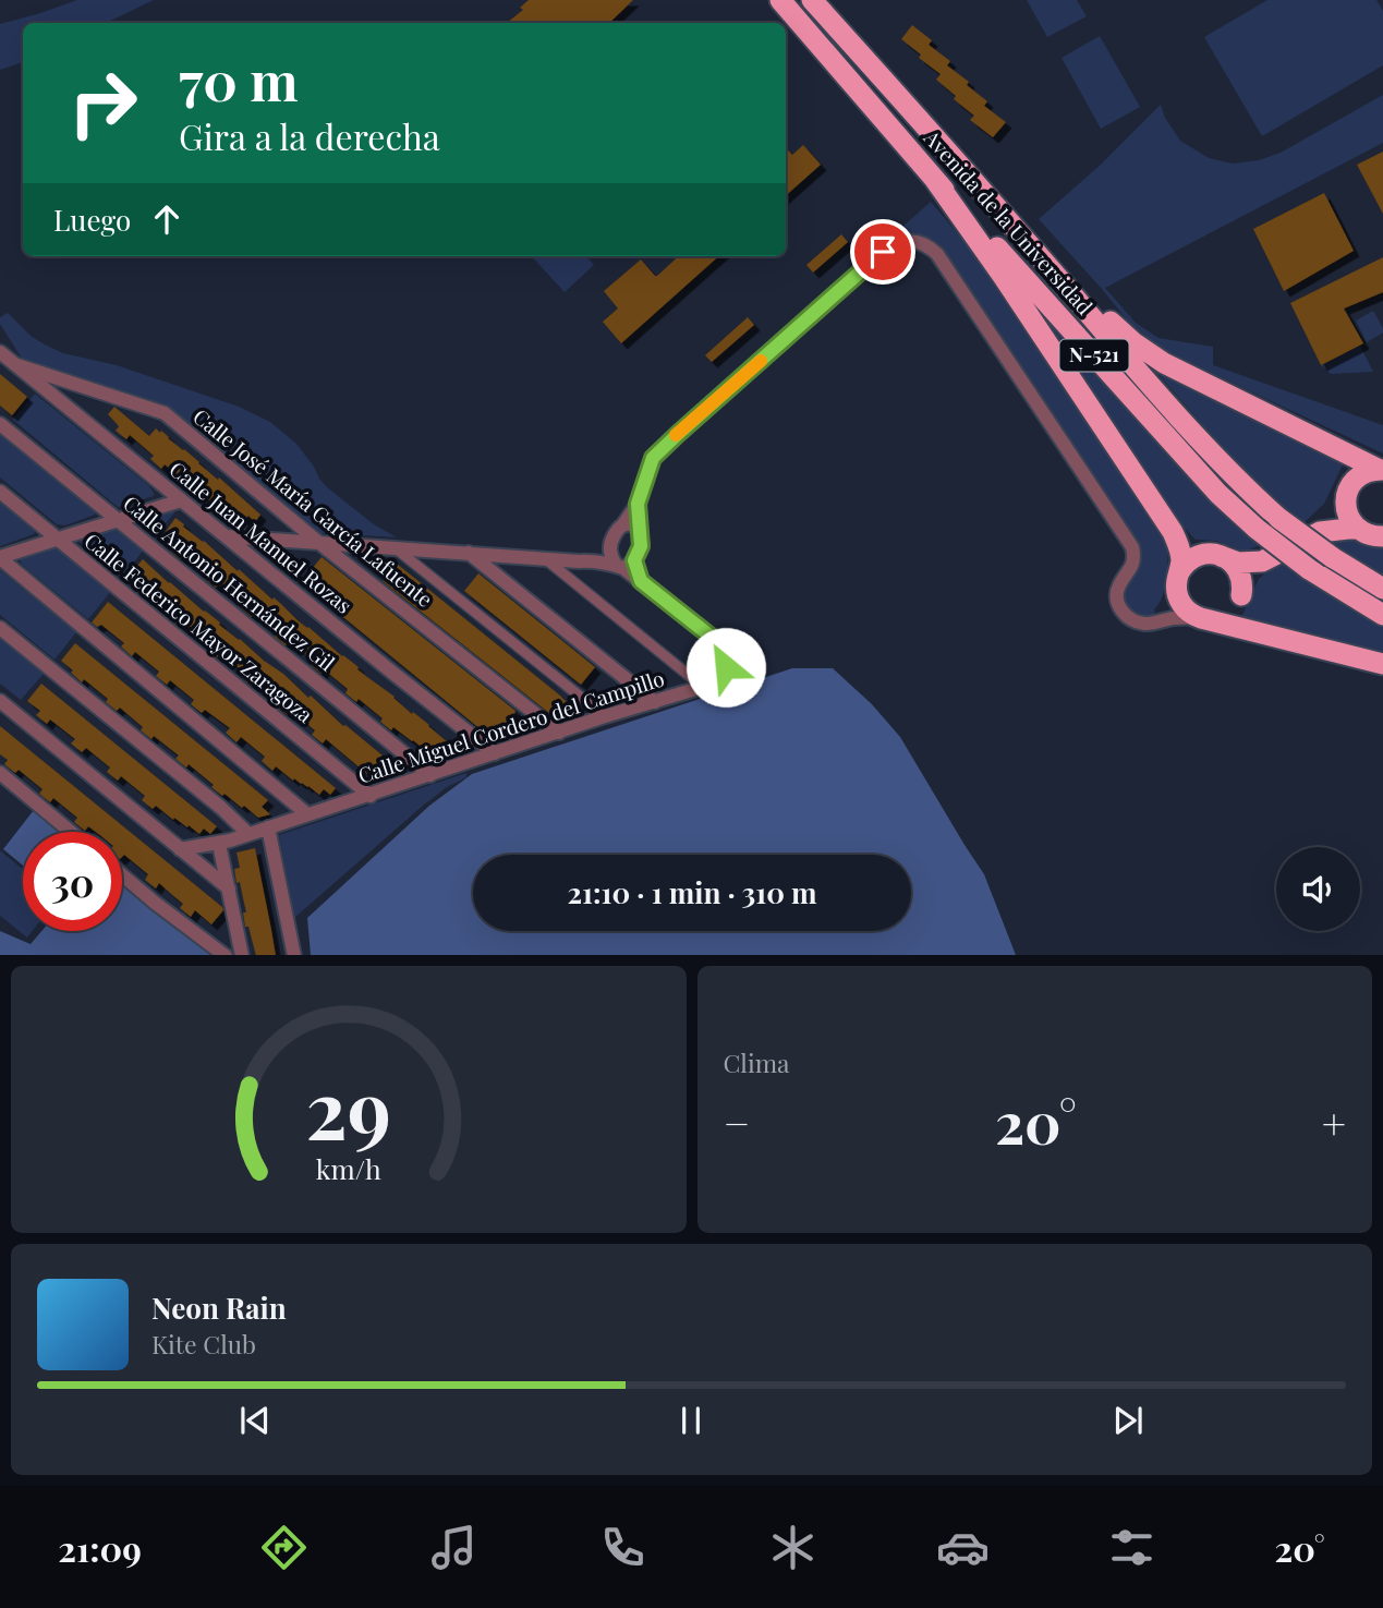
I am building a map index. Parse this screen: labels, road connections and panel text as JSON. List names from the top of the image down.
{
  "streets": {
    "highway": ["Avenida de la Universidad", "N-521"],
    "street": [
      "Calle José María García Lafuente",
      "Calle Juan Manuel Rozas",
      "Calle Antonio Hernández Gil",
      "Calle Federico Mayor Zaragoza",
      "Calle Miguel Cordero del Campillo"
    ]
  },
  "crossings": [
    ["Calle José María García Lafuente", "Calle Juan Manuel Rozas"],
    ["Calle José María García Lafuente", "Calle Miguel Cordero del Campillo"],
    ["Calle Juan Manuel Rozas", "Calle Miguel Cordero del Campillo"],
    ["Calle Antonio Hernández Gil", "Calle Miguel Cordero del Campillo"],
    ["Calle Federico Mayor Zaragoza", "Calle Miguel Cordero del Campillo"]
  ],
  "page": {
    "turn": ["70 m", "Gira a la derecha"],
    "then": "Luego",
    "limit": "30",
    "trip": "21:10 · 1 min · 310 m",
    "tile": "Clima",
    "heat": ["−", "20°", "+"],
    "song": ["Neon Rain", "Kite Club"],
    "tabs": ["21:09", "20°"],
    "gauge": ["29", "km/h"]
  }
}
